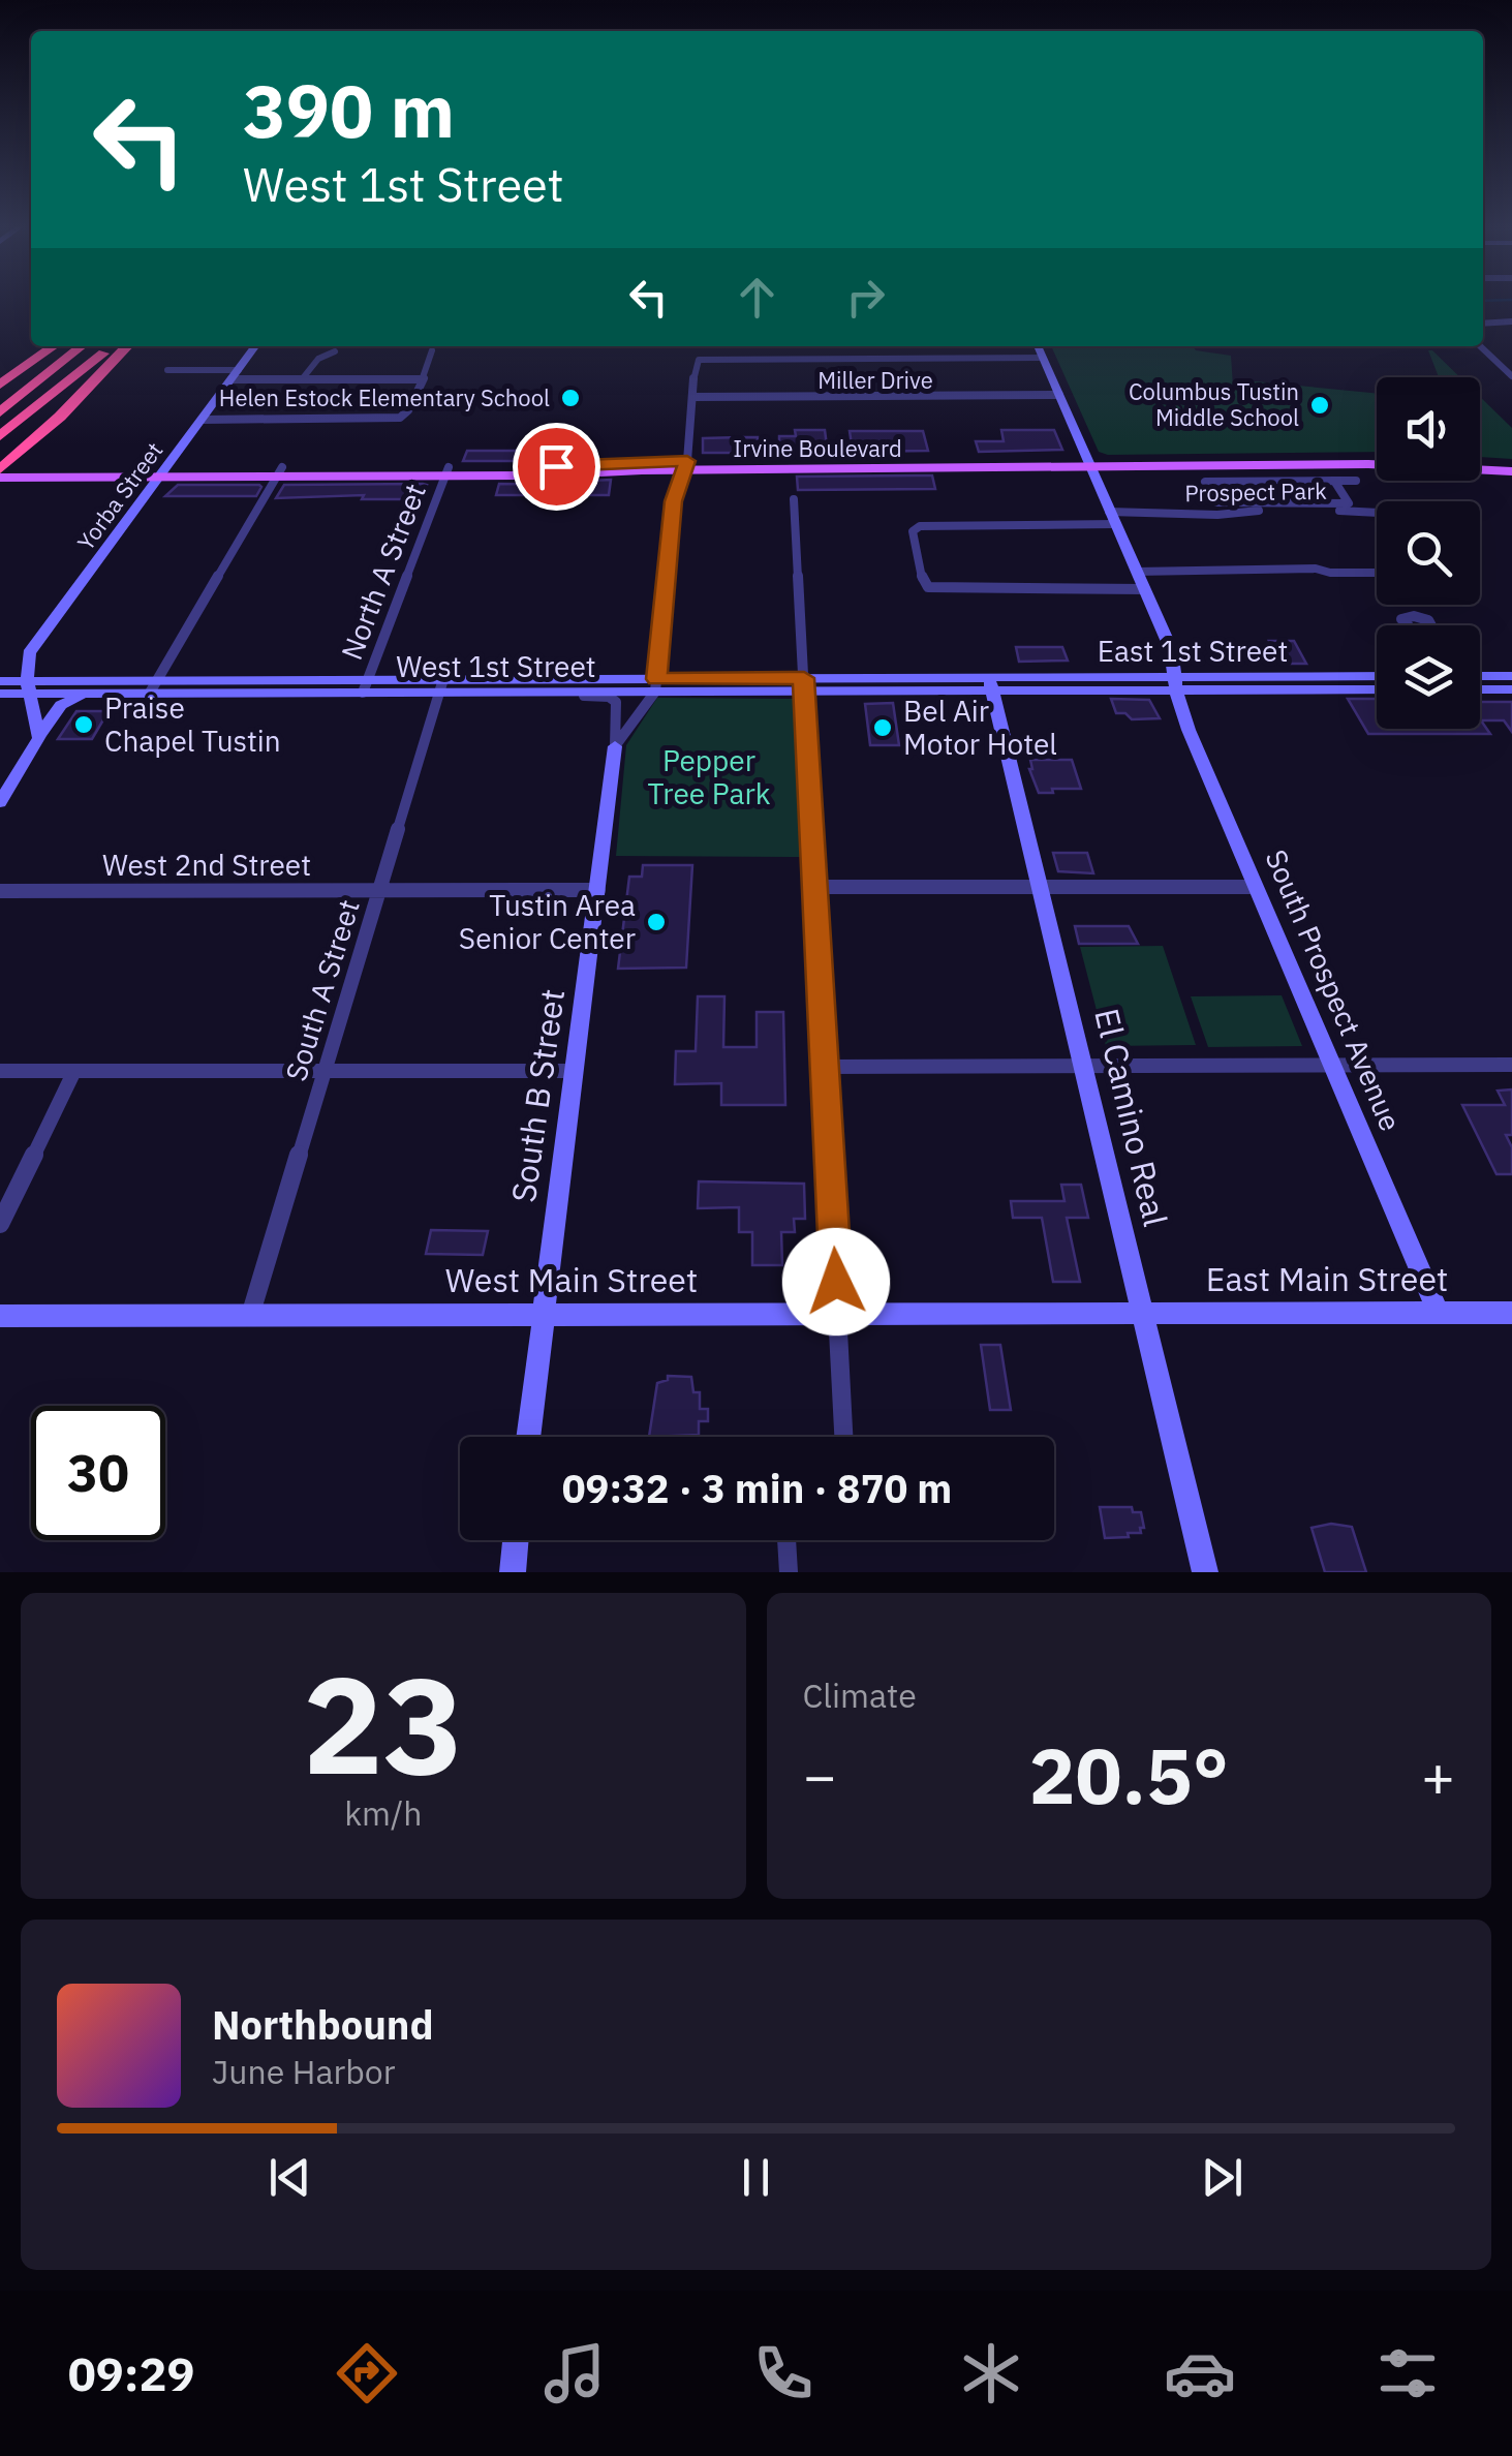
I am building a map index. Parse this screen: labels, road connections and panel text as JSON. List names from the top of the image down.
{
  "streets": {
    "main road": [
      "Irvine Boulevard",
      "Yorba Street",
      "East 1st Street",
      "West 1st Street",
      "South Prospect Avenue",
      "South B Street",
      "El Camino Real",
      "East Main Street",
      "West Main Street"
    ],
    "street": [
      "Miller Drive",
      "Prospect Park",
      "North A Street",
      "West 2nd Street",
      "South A Street"
    ]
  },
  "crossings": [
    ["Miller Drive", "South Prospect Avenue"],
    ["Irvine Boulevard", "Yorba Street"],
    ["Irvine Boulevard", "North A Street"],
    ["Irvine Boulevard", "South Prospect Avenue"],
    ["Prospect Park", "South Prospect Avenue"],
    ["North A Street", "West 1st Street"],
    ["East 1st Street", "West 1st Street"],
    ["East 1st Street", "South Prospect Avenue"],
    ["East 1st Street", "El Camino Real"],
    ["West 1st Street", "South A Street"],
    ["West 1st Street", "South B Street"],
    ["West 1st Street", "El Camino Real"],
    ["West 2nd Street", "South A Street"],
    ["West 2nd Street", "South B Street"],
    ["South A Street", "West Main Street"],
    ["South Prospect Avenue", "East Main Street"],
    ["South B Street", "West Main Street"],
    ["El Camino Real", "East Main Street"],
    ["El Camino Real", "West Main Street"],
    ["East Main Street", "West Main Street"]
  ],
  "parks": ["Pepper Tree Park"],
  "places": [
    "Helen Estock Elementary School",
    "Columbus Tustin Middle School",
    "Praise Chapel Tustin",
    "Bel Air Motor Hotel",
    "Tustin Area Senior Center"
  ],
  "page": {
    "turn": ["390 m", "West 1st Street"],
    "limit": "30",
    "trip": "09:32 · 3 min · 870 m",
    "tile": [
      ["23", "km/h"],
      "Climate"
    ],
    "heat": ["−", "20.5°", "+"],
    "song": ["Northbound", "June Harbor"],
    "tabs": "09:29"
  }
}
